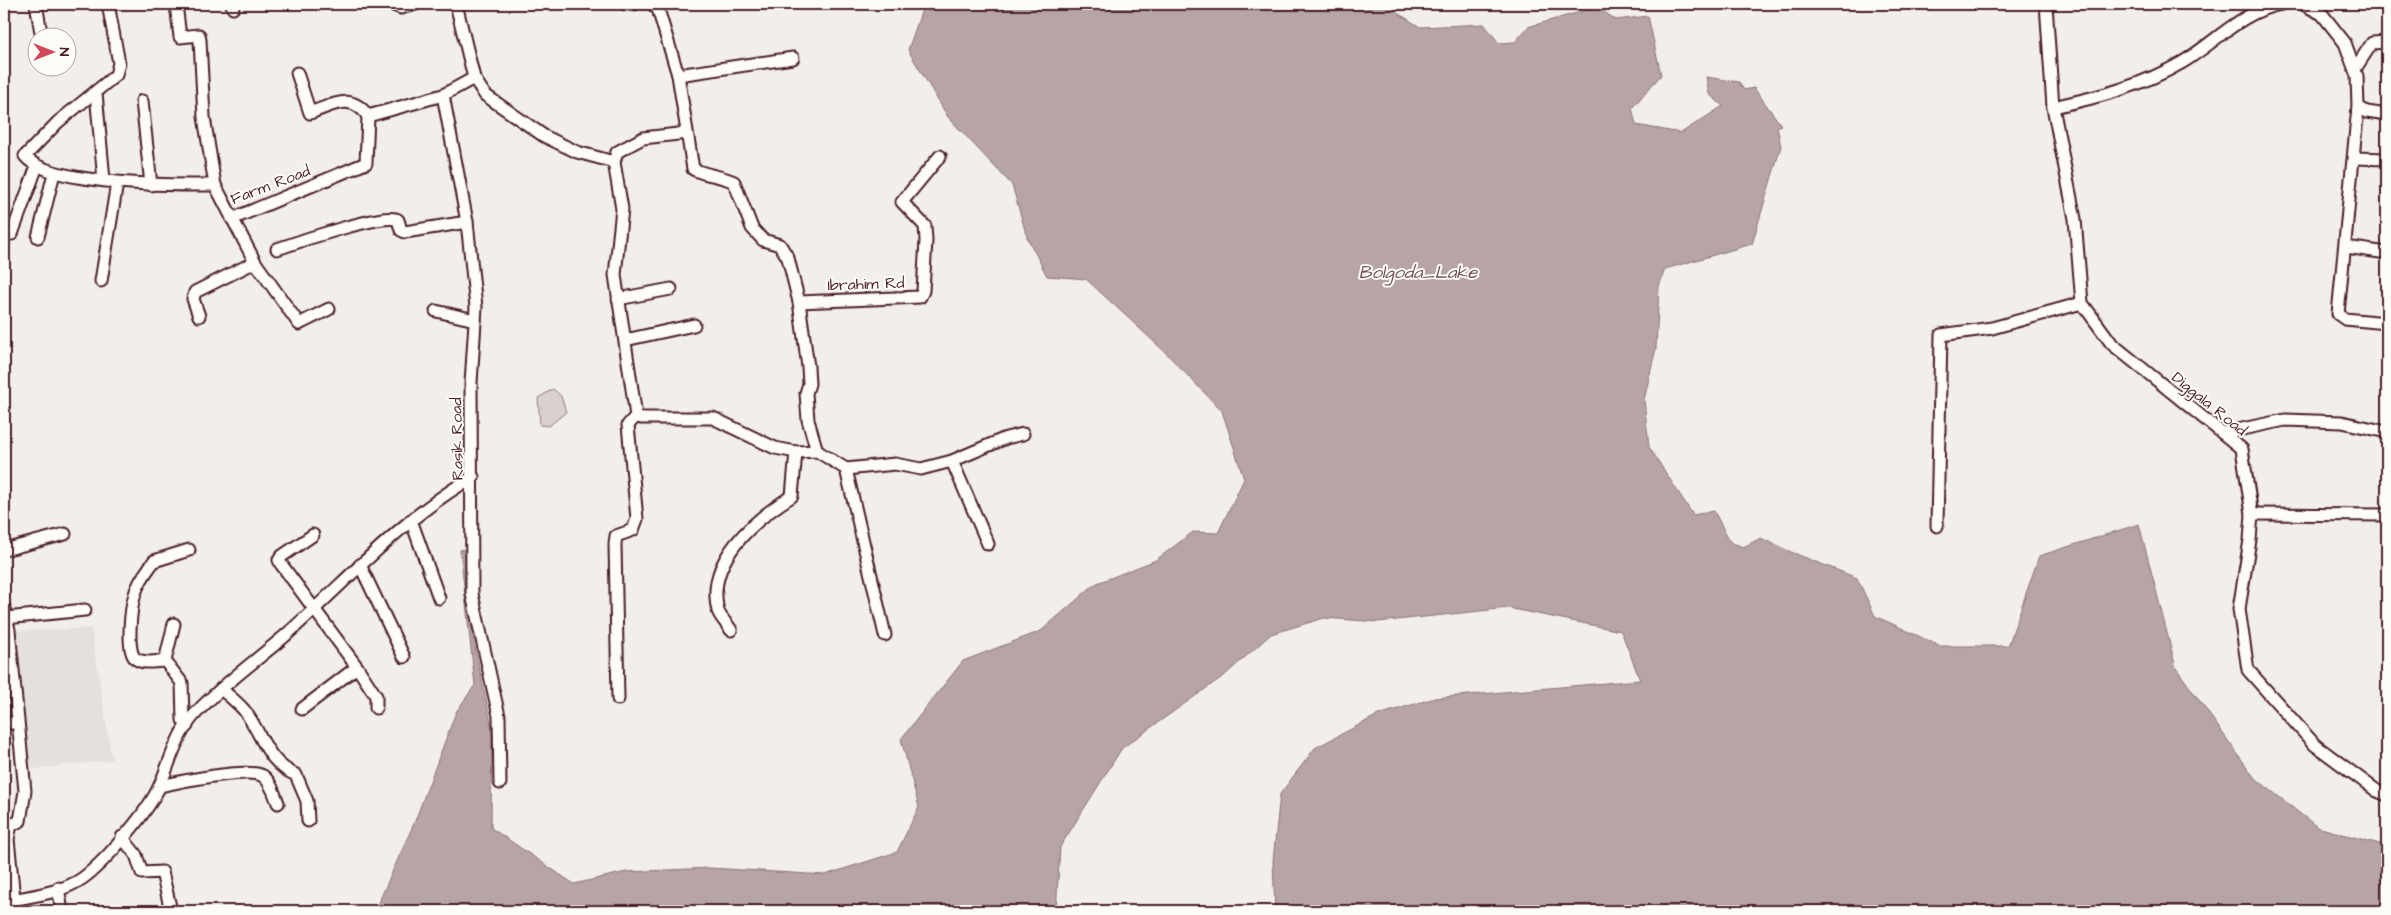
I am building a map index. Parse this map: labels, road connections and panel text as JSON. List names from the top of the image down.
{
  "streets": {
    "street": [
      "Farm Road",
      "Ibrahim Rd",
      "Diggala Road",
      "Rasik Road"
    ]
  },
  "water": ["Bolgoda_Lake"],
  "north": "right"
}
